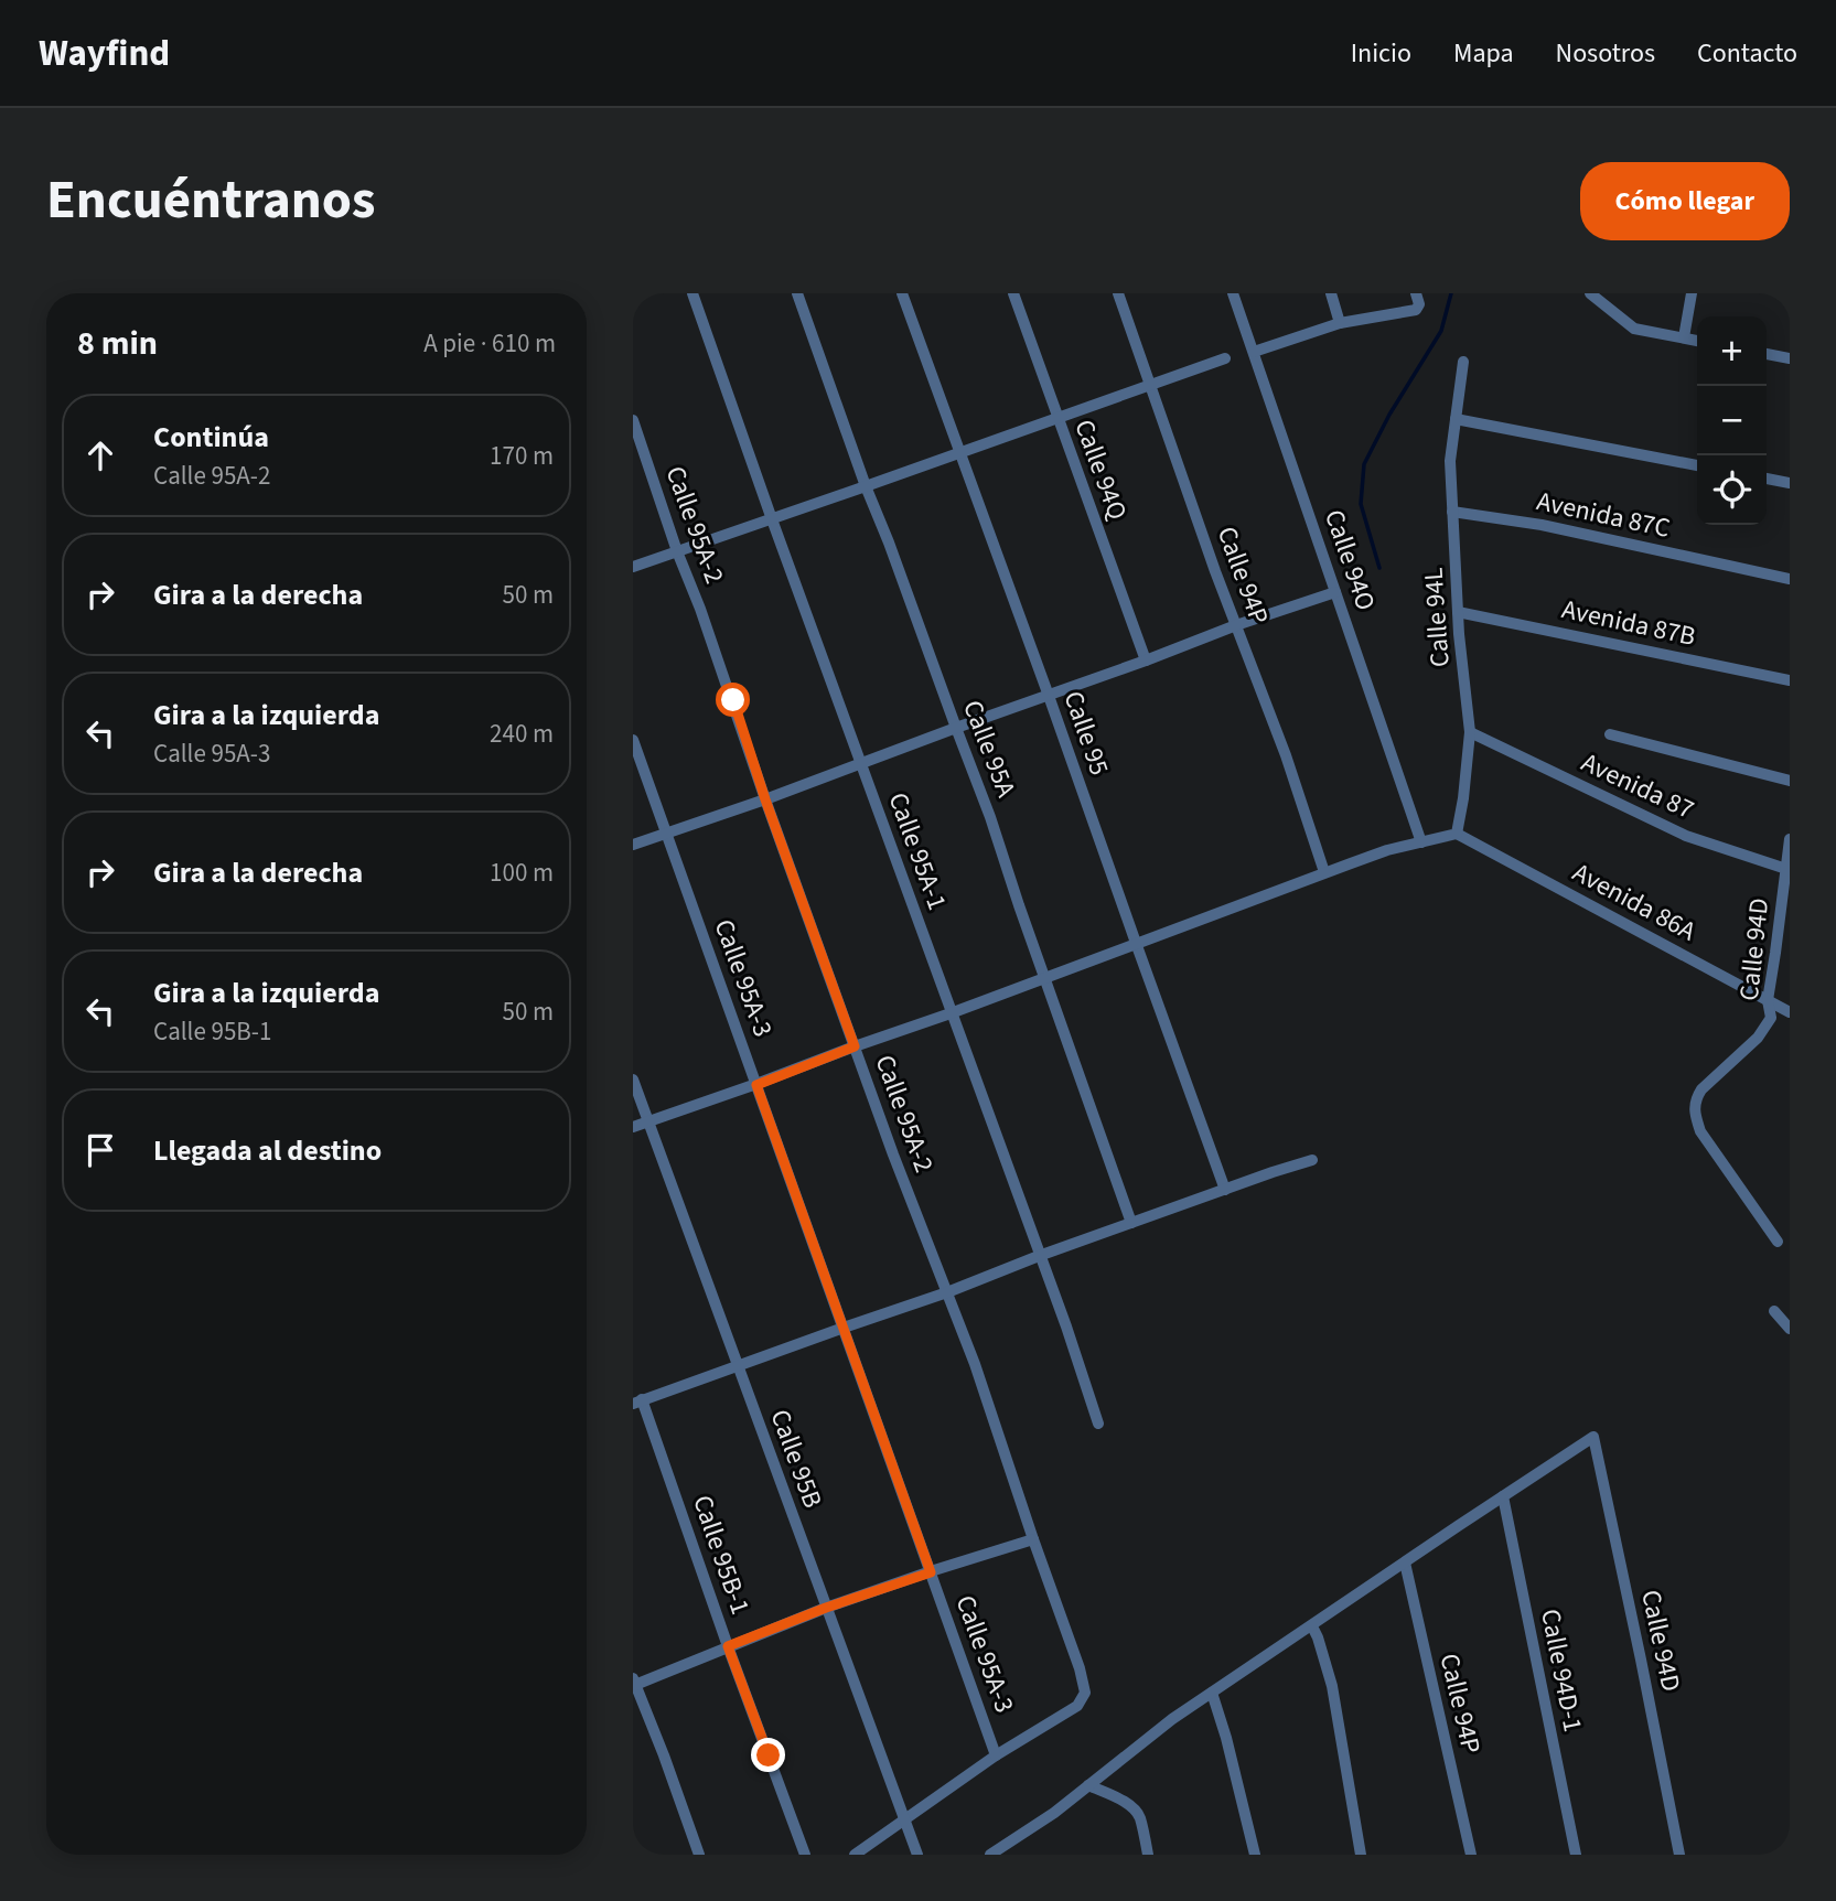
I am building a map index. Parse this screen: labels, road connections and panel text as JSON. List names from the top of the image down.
{
  "streets": {
    "street": [
      "Calle 94Q",
      "Avenida 87C",
      "Calle 95A-2",
      "Calle 94O",
      "Calle 94P",
      "Calle 94L",
      "Avenida 87B",
      "Calle 95",
      "Calle 95A",
      "Avenida 87",
      "Calle 95A-1",
      "Avenida 86A",
      "Calle 94D",
      "Calle 95A-3",
      "Calle 95B",
      "Calle 95B-1",
      "Calle 94D-1"
    ]
  },
  "crossings": [
    ["Avenida 87C", "Calle 94L"],
    ["Calle 95A-2", "Calle 95A-3"],
    ["Calle 94L", "Avenida 87B"],
    ["Calle 94L", "Avenida 87"],
    ["Calle 94L", "Avenida 86A"],
    ["Avenida 87", "Calle 94D"],
    ["Avenida 86A", "Calle 94D"],
    ["Calle 94D", "Calle 94D-1"]
  ],
  "page": {
    "header": "Wayfind",
    "nav": [
      "Inicio",
      "Mapa",
      "Nosotros",
      "Contacto"
    ],
    "title": "Encuéntranos",
    "buttons": "Cómo llegar",
    "heading": ["8 min", "A pie · 610 m"],
    "map_buttons": ["+", "−"],
    "list": [
      ["Continúa", "Calle 95A-2", "170 m"],
      ["Gira a la derecha", "50 m"],
      ["Gira a la izquierda", "Calle 95A-3", "240 m"],
      ["Gira a la derecha", "100 m"],
      ["Gira a la izquierda", "Calle 95B-1", "50 m"],
      "Llegada al destino"
    ]
  }
}
